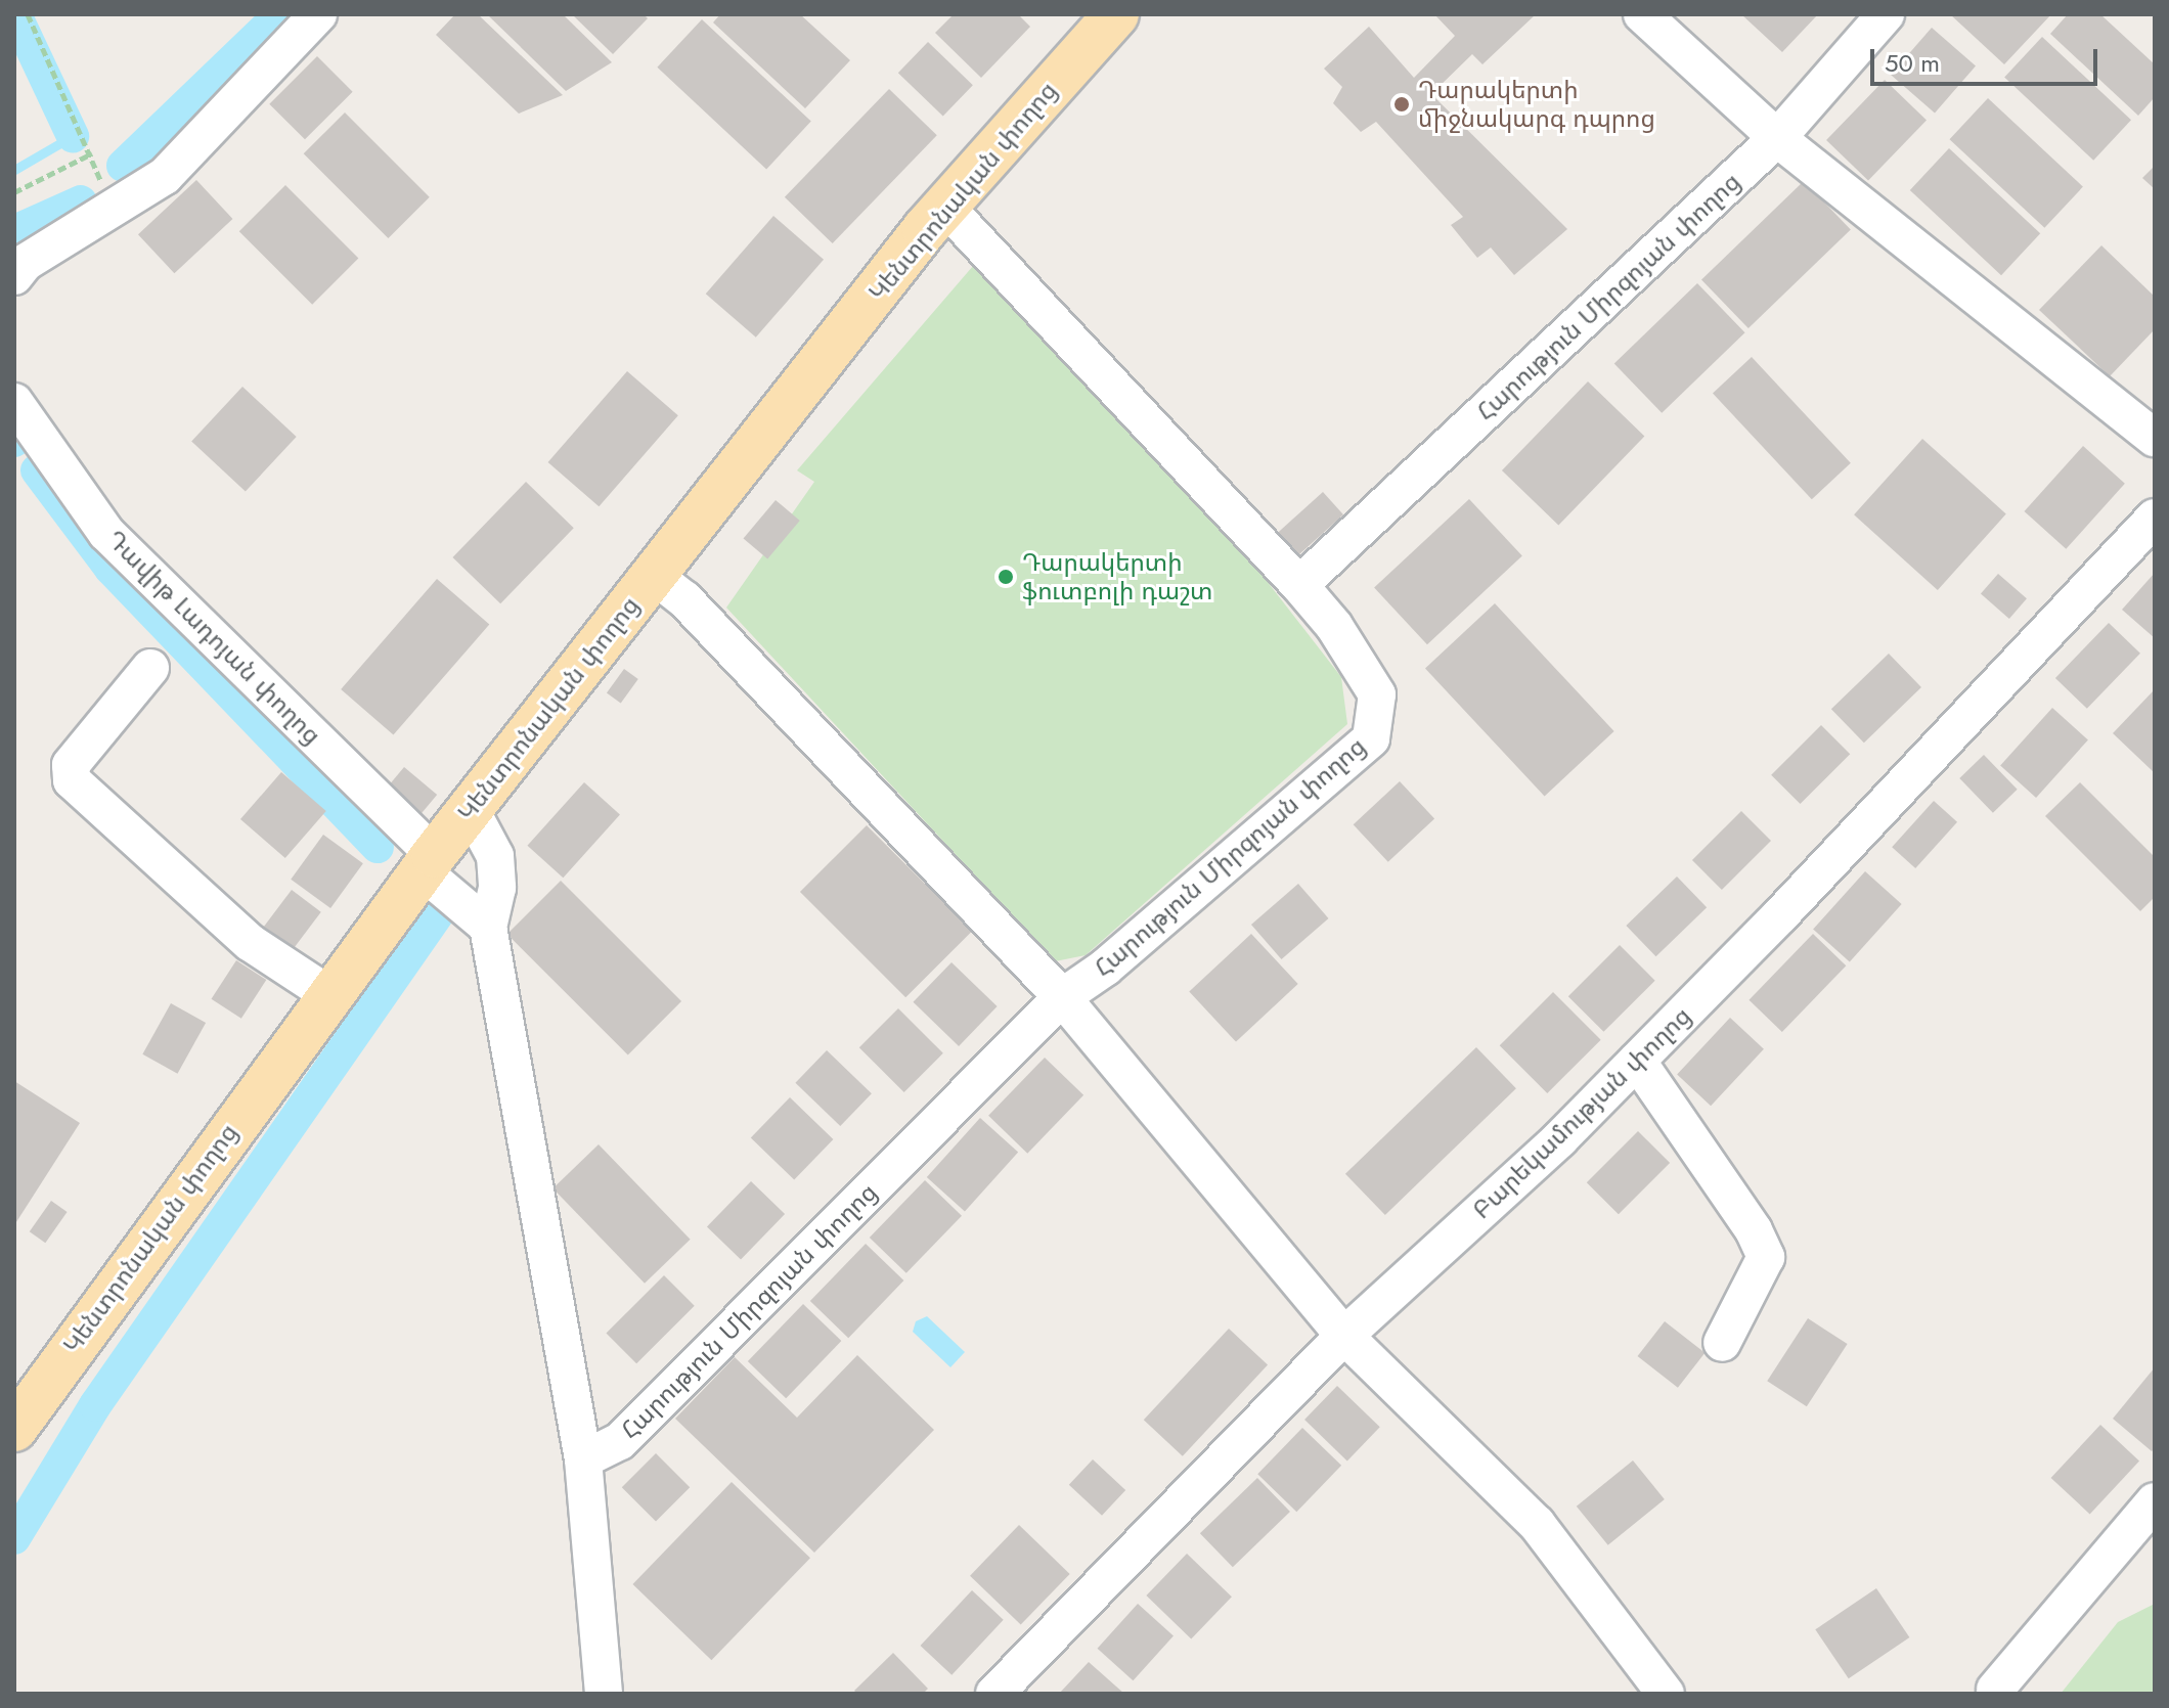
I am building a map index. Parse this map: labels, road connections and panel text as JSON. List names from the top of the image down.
{
  "streets": {
    "main road": ["Կենտրոնական փողոց"],
    "street": ["Հարություն Միրզոյան փողոց", "Դավիթ Լադոյան փողոց", "Բարեկամության փողոց"]
  },
  "crossings": [
    ["Կենտրոնական փողոց", "Դավիթ Լադոյան փողոց"]
  ],
  "places": ["Դարակերտի միջնակարգ դպրոց", "Դարակերտի ֆուտբոլի դաշտ"],
  "scale_bar": "50 m"
}
